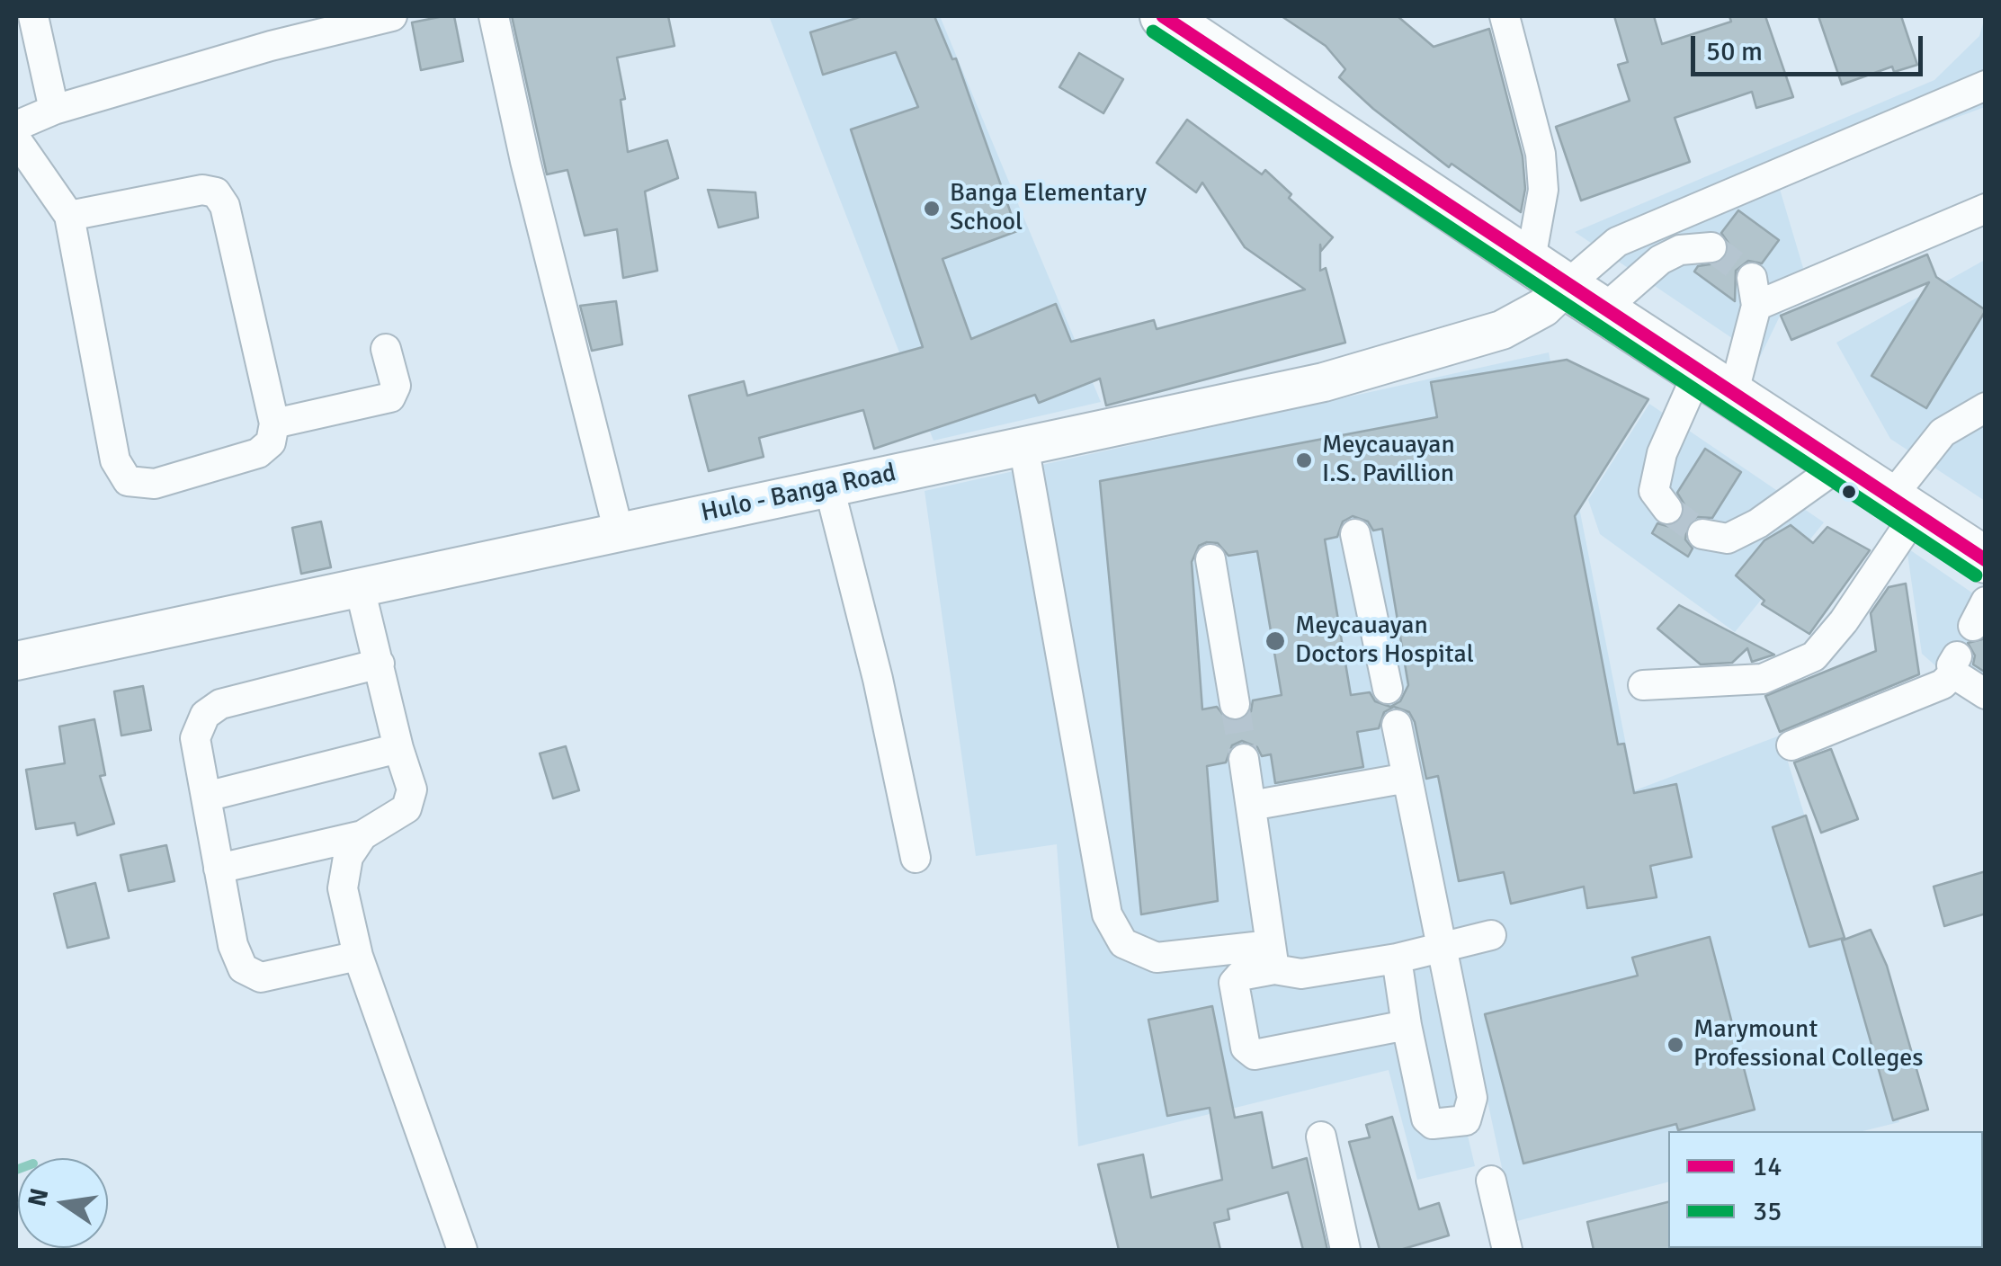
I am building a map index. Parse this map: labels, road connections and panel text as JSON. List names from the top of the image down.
{
  "streets": {
    "main road": ["Hulo - Banga Road"]
  },
  "places": [
    "Banga Elementary School",
    "Meycauayan I.S. Pavillion",
    "Meycauayan Doctors Hospital",
    "Marymount Professional Colleges"
  ],
  "lines": ["transit line 14", "transit line 35"],
  "legend": ["14", "35"],
  "scale_bar": "50 m",
  "north": "left"
}
